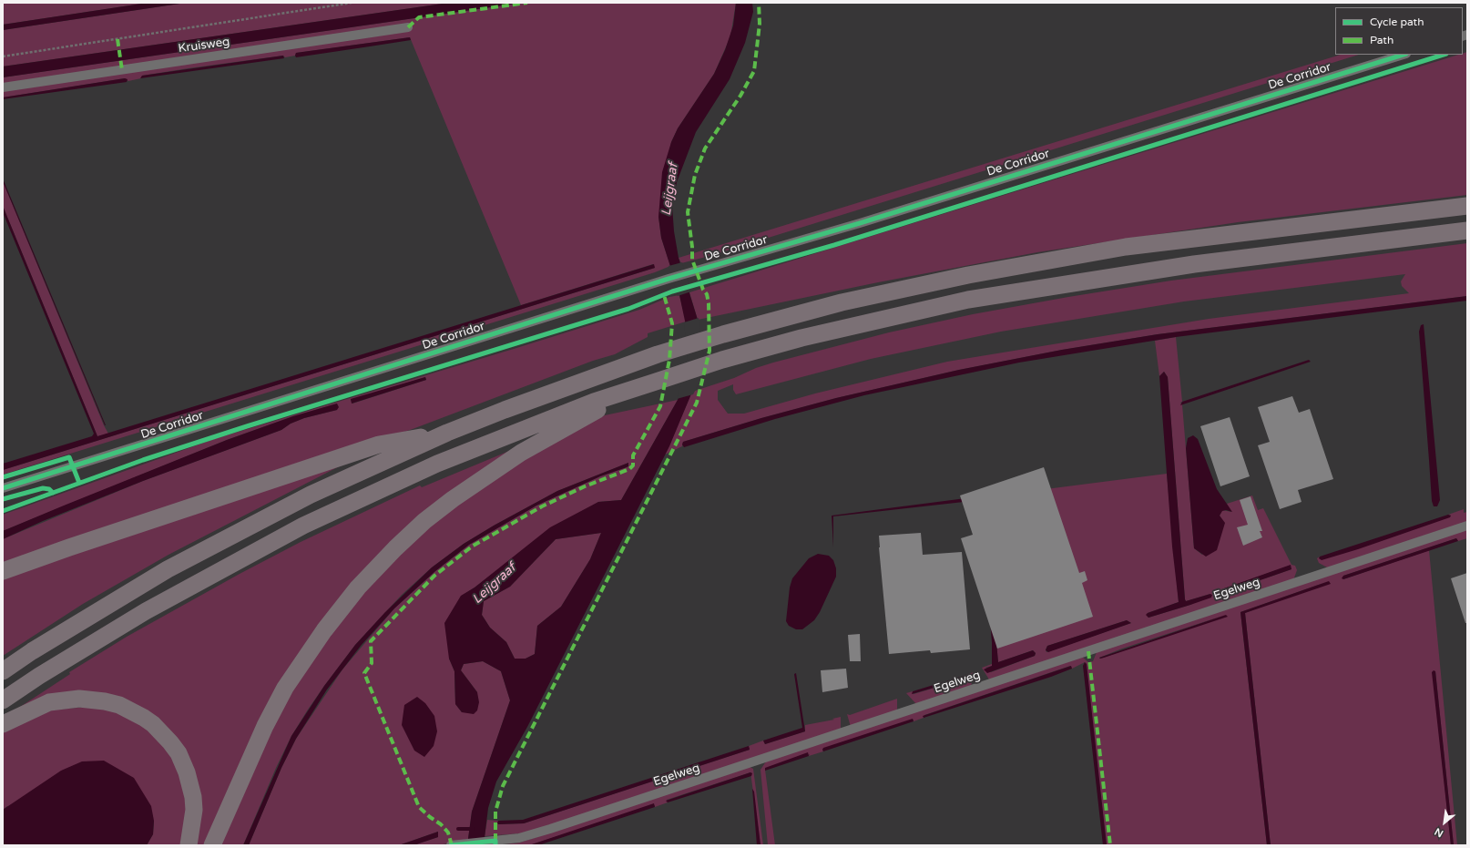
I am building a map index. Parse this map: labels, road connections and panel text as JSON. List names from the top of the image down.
{
  "streets": {
    "street": ["Kruisweg", "De Corridor", "Egelweg"]
  },
  "water": ["Leijgraaf"],
  "legend": ["Cycle path", "Path"],
  "north": "bottom left"
}
